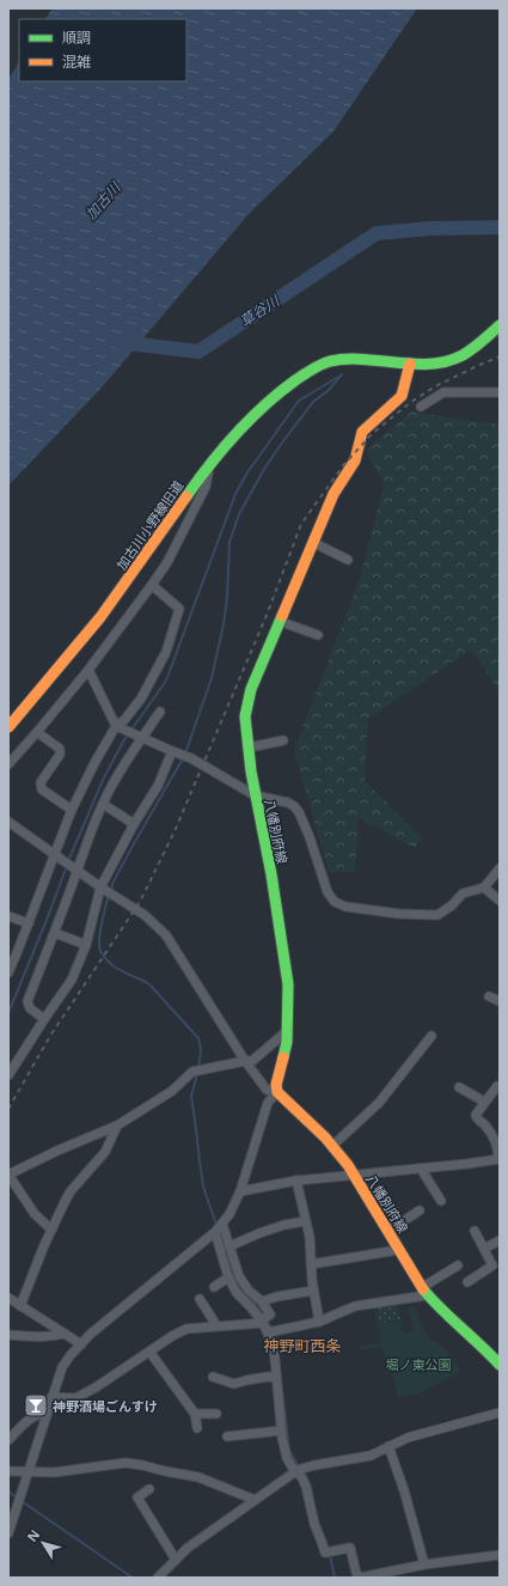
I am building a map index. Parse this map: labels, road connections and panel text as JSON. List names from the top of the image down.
{
  "streets": {
    "main road": ["加古川小野線旧道", "八幡別府線"]
  },
  "crossings": [
    ["加古川小野線旧道", "八幡別府線"]
  ],
  "districts": ["神野町西条"],
  "water": ["加古川", "草谷川"],
  "parks": ["堀ノ東公園"],
  "places": {
    "bar": ["神野酒場ごんすけ"]
  },
  "legend": ["順調", "混雑"],
  "north": "top left"
}
